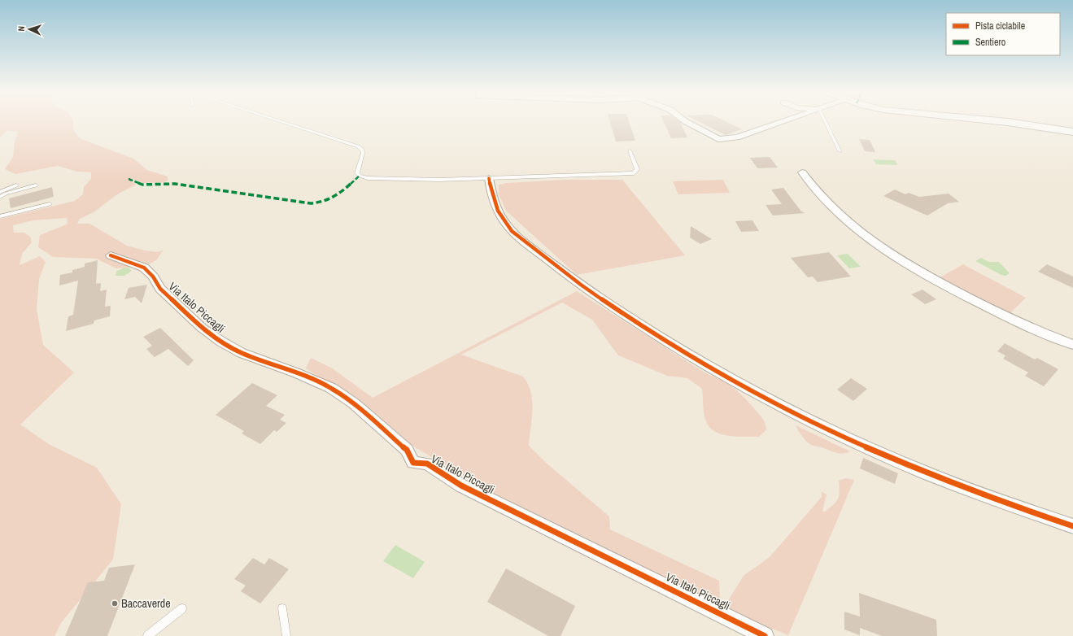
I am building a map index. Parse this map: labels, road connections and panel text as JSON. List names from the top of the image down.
{
  "streets": {
    "street": ["Via Italo Piccagli"]
  },
  "places": ["Baccaverde"],
  "legend": ["Pista ciclabile", "Sentiero"],
  "north": "left"
}
